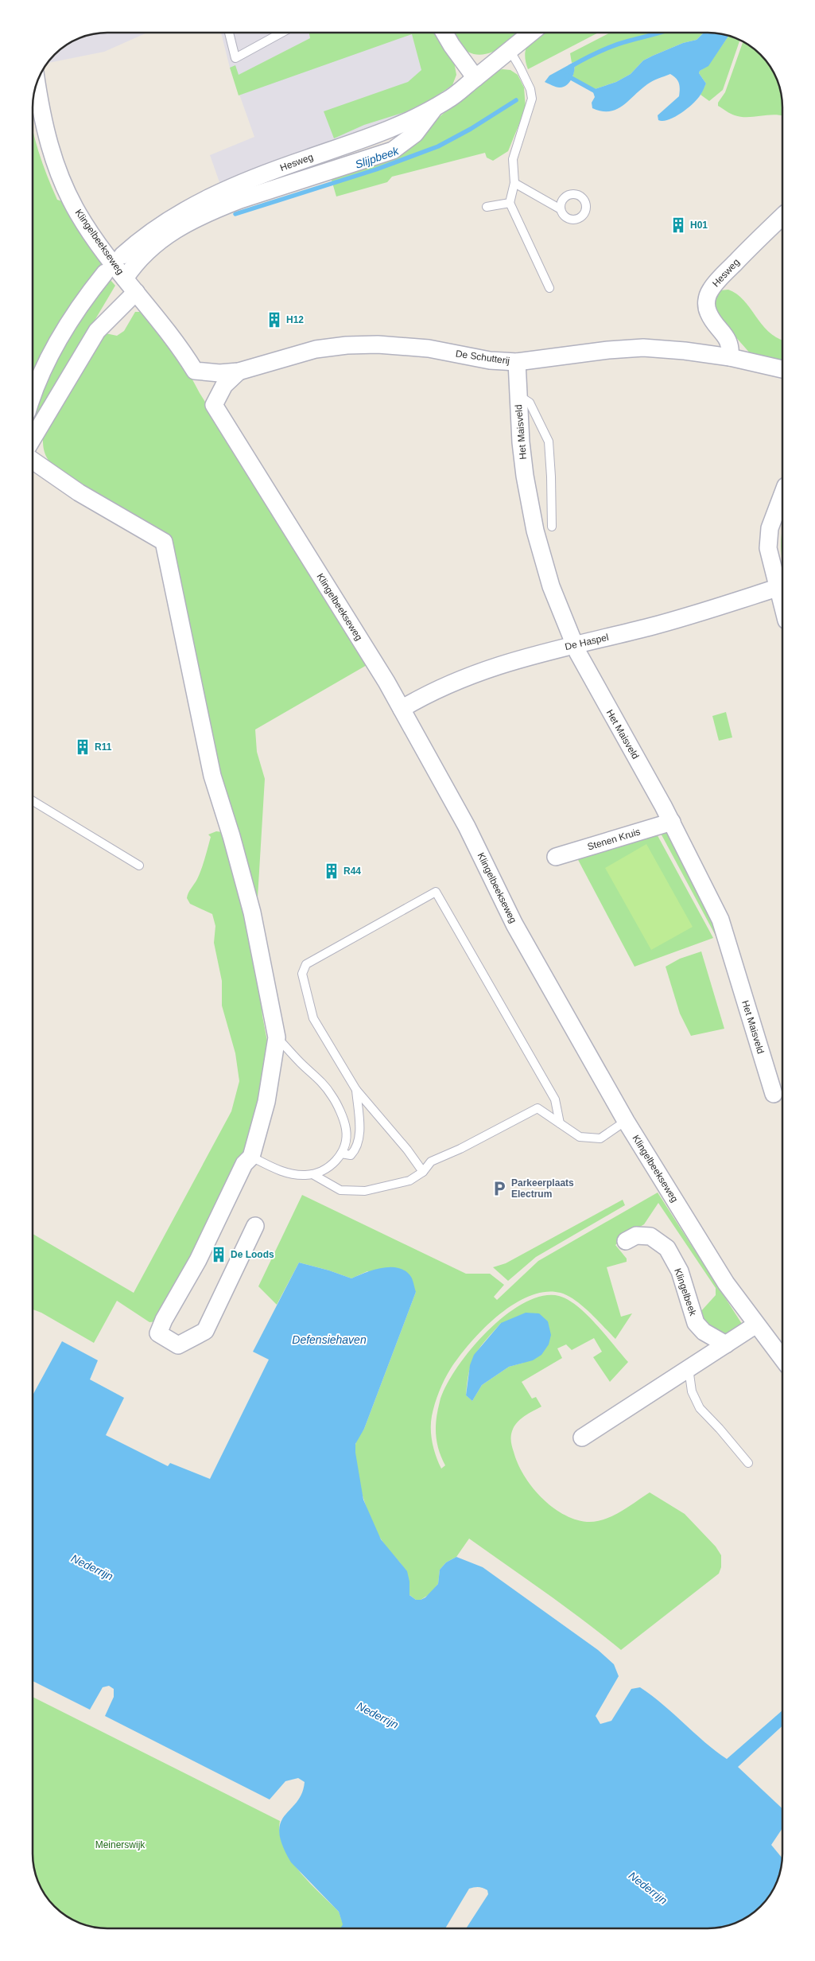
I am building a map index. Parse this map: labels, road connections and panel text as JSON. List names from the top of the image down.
{
  "streets": {
    "street": [
      "Hesweg",
      "Klingelbeekseweg",
      "De Schutterij",
      "Het Maisveld",
      "De Haspel",
      "Stenen Kruis",
      "Klingelbeek"
    ]
  },
  "crossings": [
    ["Hesweg", "De Schutterij"],
    ["Klingelbeekseweg", "De Schutterij"],
    ["Klingelbeekseweg", "De Haspel"],
    ["De Schutterij", "Het Maisveld"],
    ["Het Maisveld", "De Haspel"],
    ["Het Maisveld", "Stenen Kruis"]
  ],
  "water": ["Slijpbeek", "Defensiehaven", "Nederrijn"],
  "parks": ["Meinerswijk"],
  "places": {
    "building": [
      "H01",
      "H12",
      "R11",
      "R44",
      "De Loods"
    ],
    "parking": ["Parkeerplaats Electrum"]
  }
}
